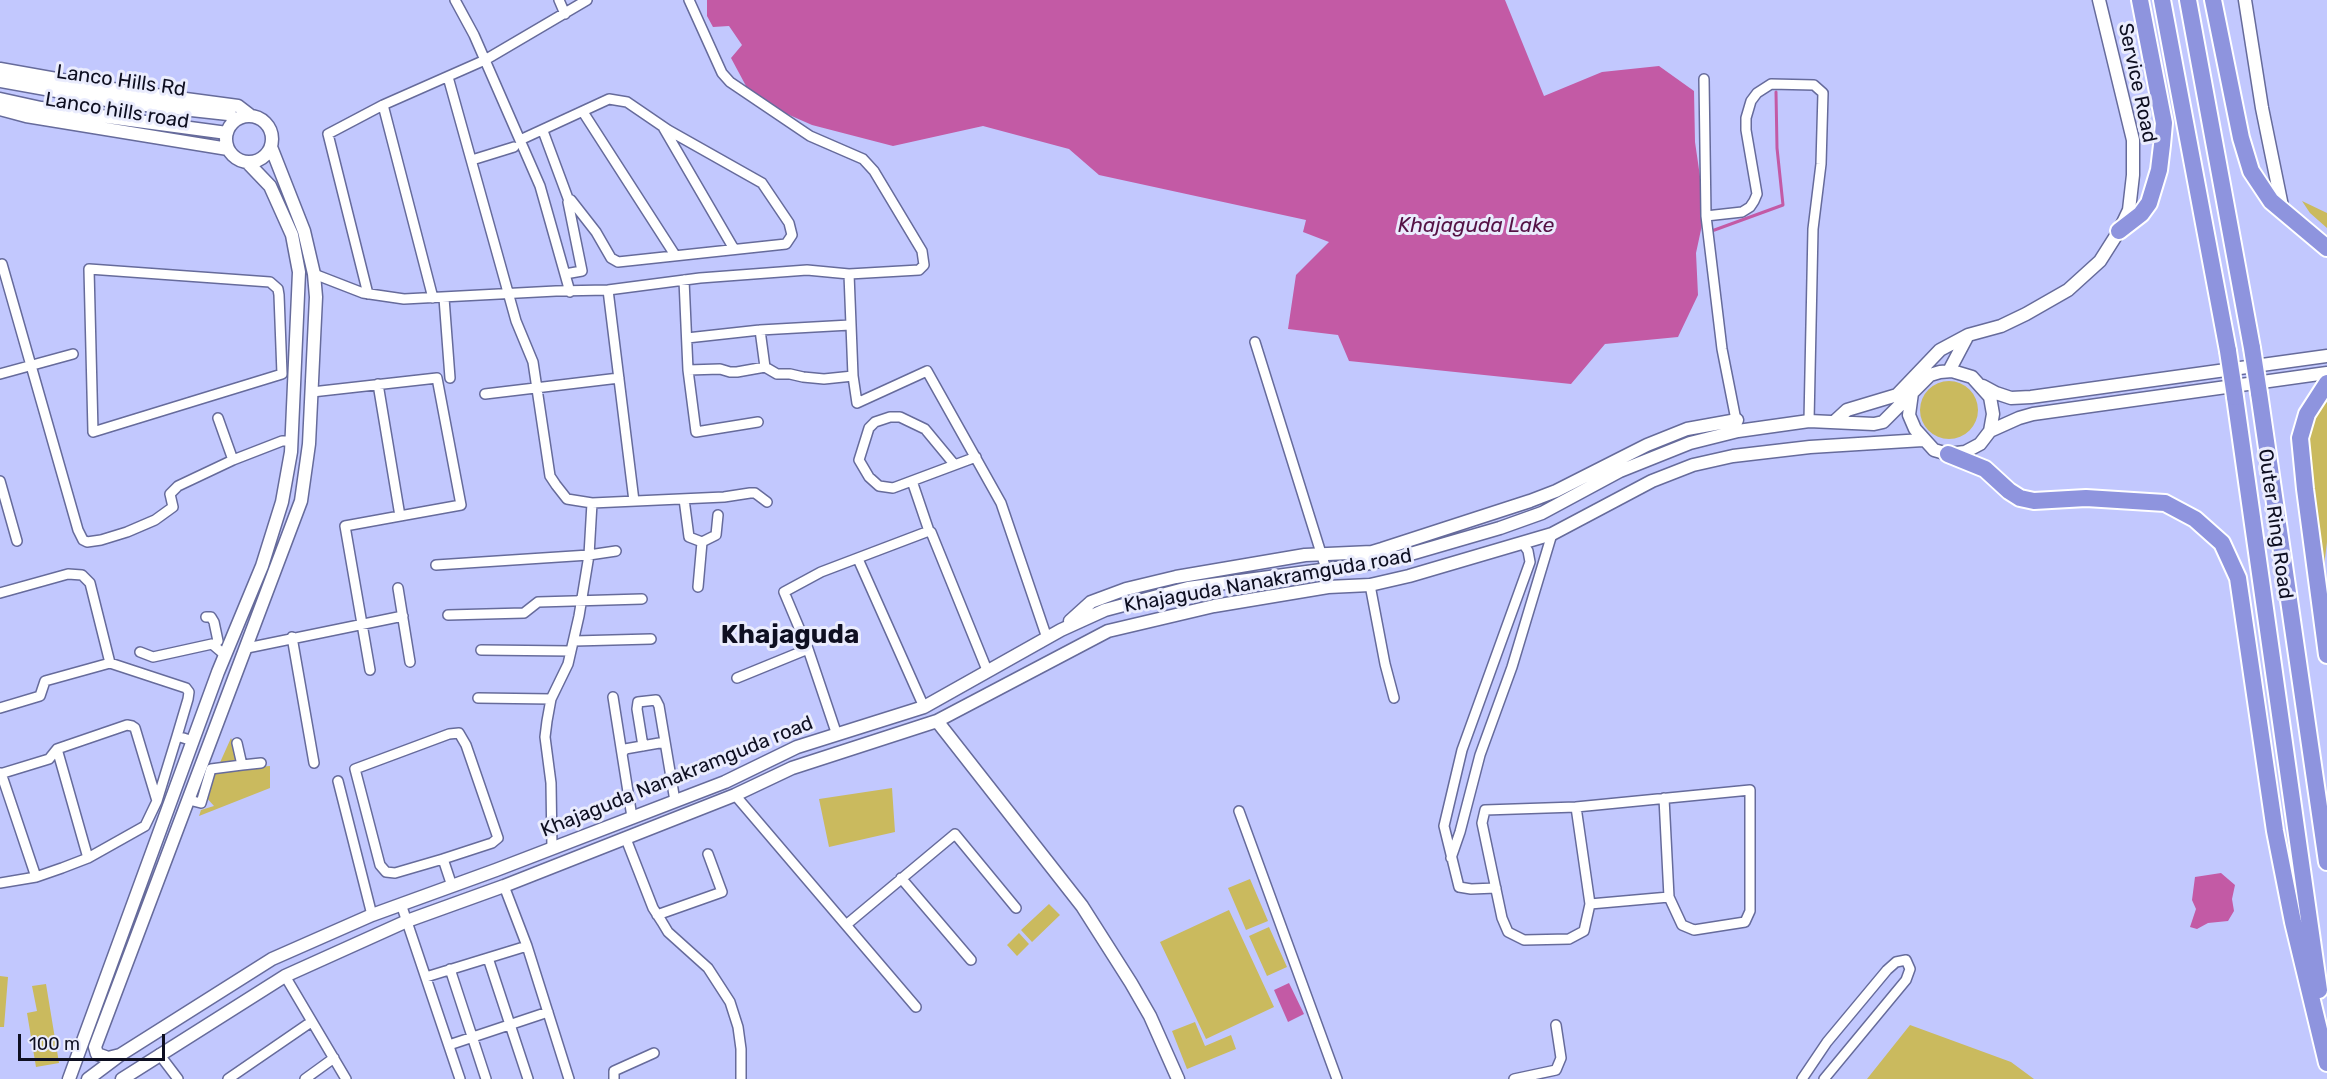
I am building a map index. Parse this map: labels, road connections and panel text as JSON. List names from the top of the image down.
{
  "streets": {
    "highway": ["Outer Ring Road"],
    "main road": [
      "Lanco Hills Rd",
      "Service Road",
      "Lanco hills road",
      "Khajaguda Nanakramguda road"
    ]
  },
  "crossings": [
    ["Lanco Hills Rd", "Lanco hills road"],
    ["Service Road", "Khajaguda Nanakramguda road"]
  ],
  "districts": ["Khajaguda"],
  "water": ["Khajaguda Lake"],
  "scale_bar": "100 m"
}
